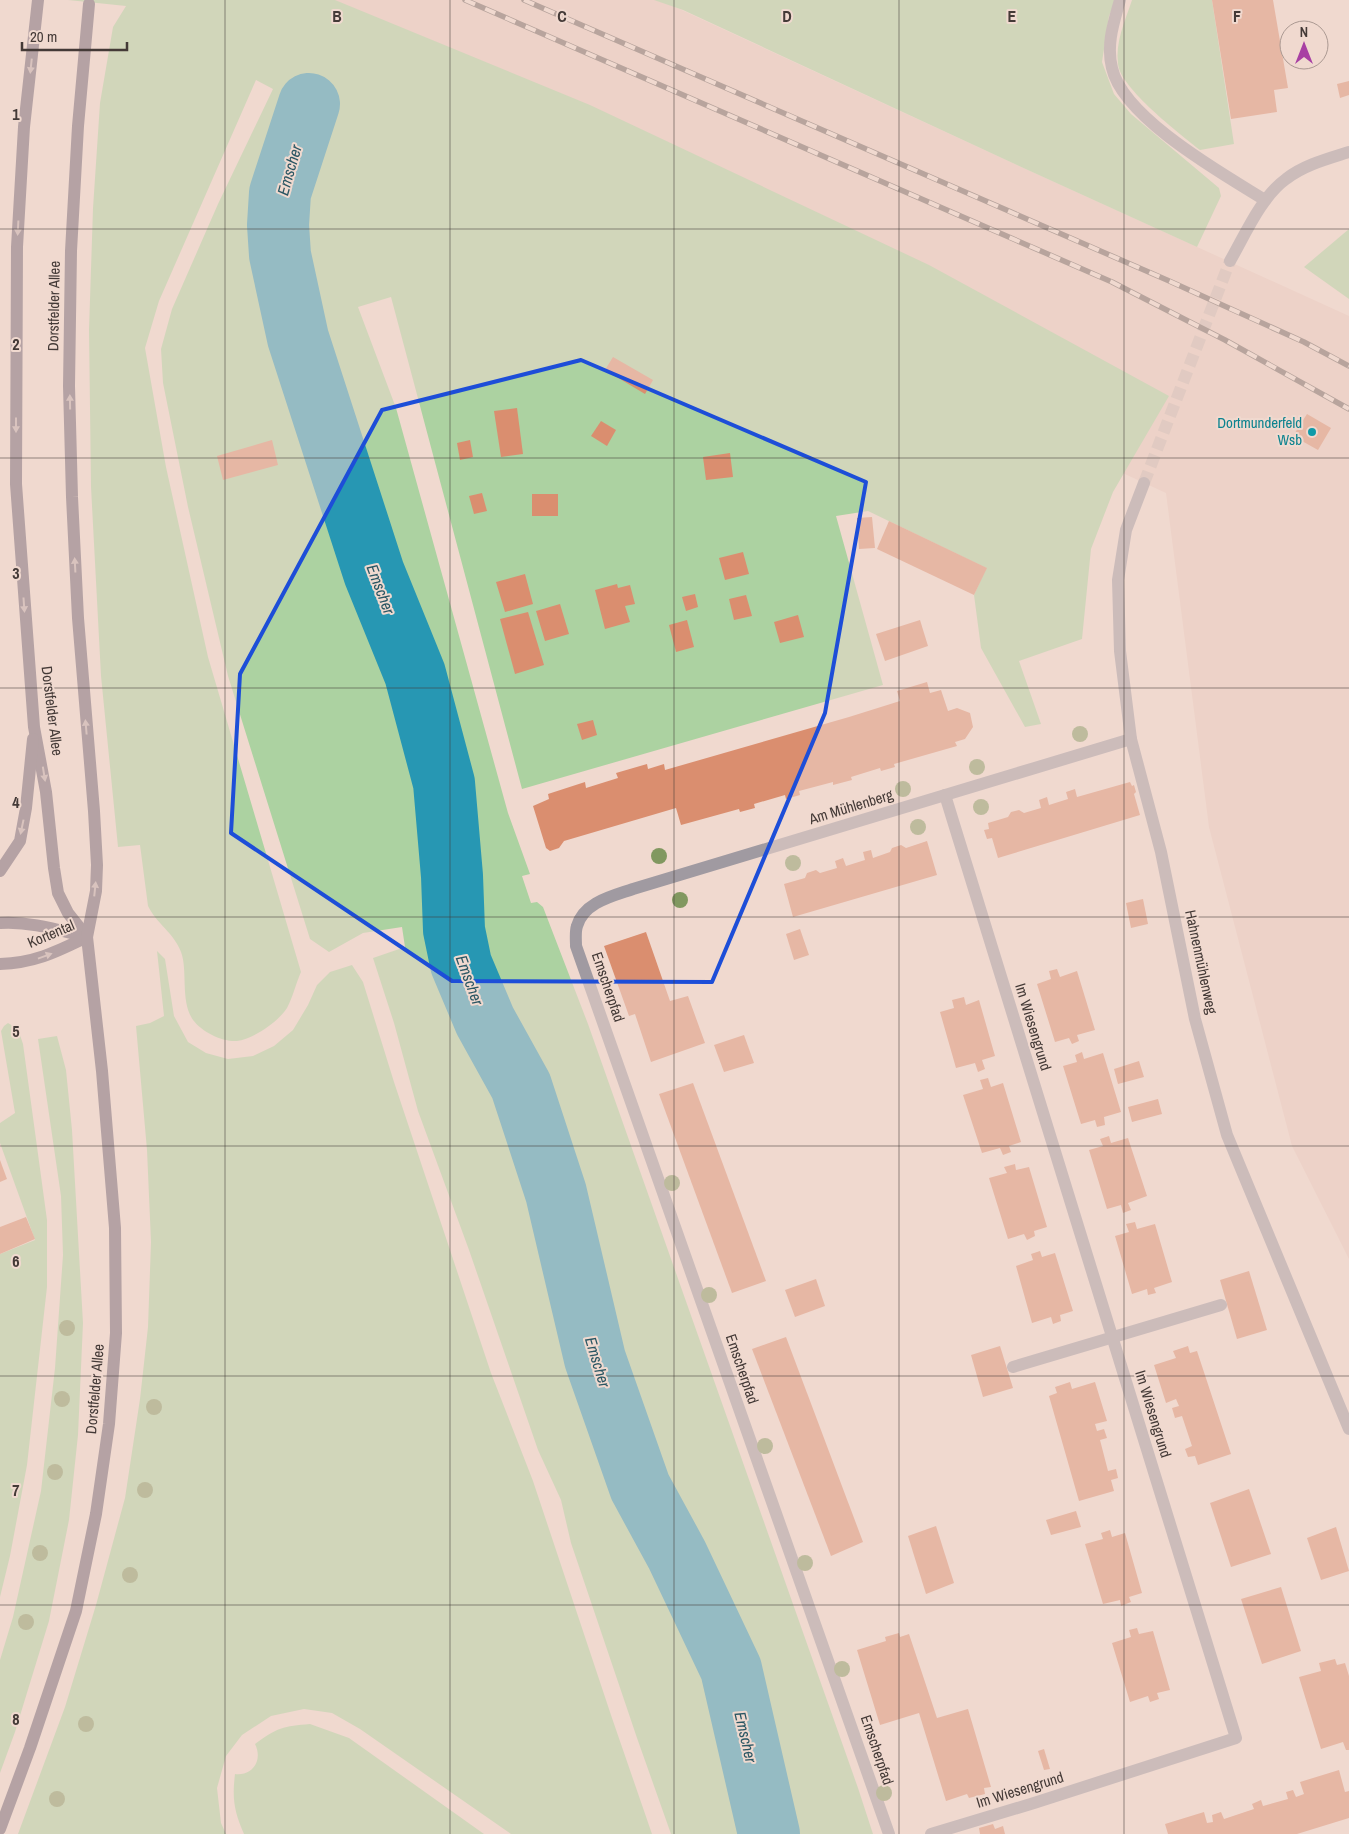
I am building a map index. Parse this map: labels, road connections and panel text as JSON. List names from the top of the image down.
{
  "streets": {
    "main road": ["Dorstfelder Allee", "Kortental"],
    "street": [
      "Am Mühlenberg",
      "Hahnenmühlenweg",
      "Emscherpfad",
      "Im Wiesengrund"
    ]
  },
  "crossings": [
    ["Dorstfelder Allee", "Kortental"],
    ["Am Mühlenberg", "Hahnenmühlenweg"],
    ["Am Mühlenberg", "Emscherpfad"],
    ["Am Mühlenberg", "Im Wiesengrund"]
  ],
  "one_way": ["Kortental"],
  "water": ["Emscher"],
  "places": ["Dortmunderfeld Wsb"],
  "scale_bar": "20 m",
  "north": "top",
  "grid": {
    "columns": [
      "B",
      "C",
      "D",
      "E",
      "F"
    ],
    "rows": [
      "1",
      "2",
      "3",
      "4",
      "5",
      "6",
      "7",
      "8"
    ]
  }
}
